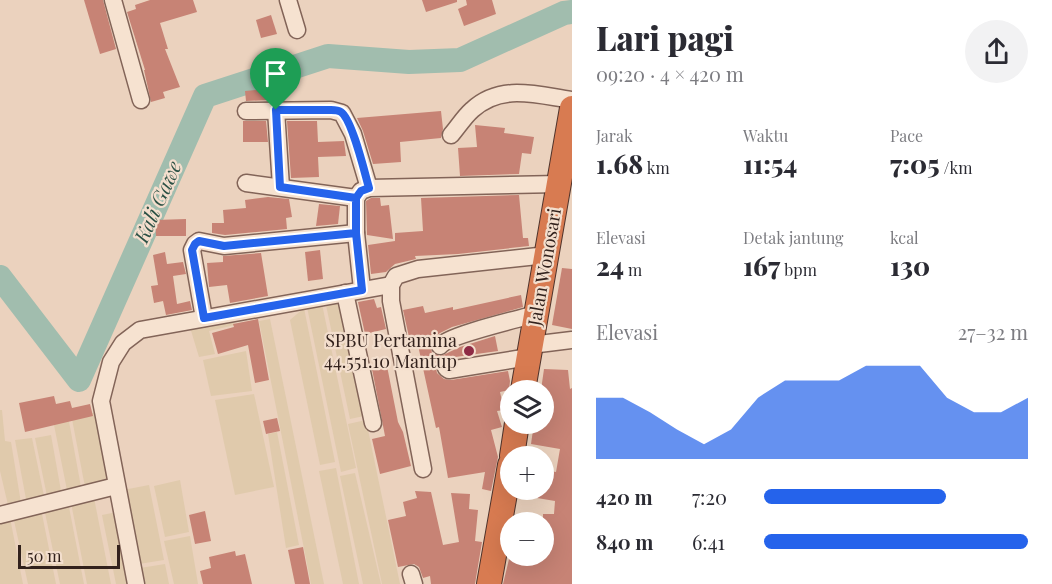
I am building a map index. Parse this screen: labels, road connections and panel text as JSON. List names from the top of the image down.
{
  "streets": {
    "highway": ["Jalan Wonosari"]
  },
  "water": ["Kali Gawe"],
  "places": ["SPBU Pertamina 44.551.10 Mantup"],
  "scale_bar": "50 m",
  "page": {
    "heading": ["Lari pagi", "09:20 · 4 × 420 m"],
    "stats": [
      ["Jarak", "1.68 km"],
      ["Waktu", "11:54"],
      ["Pace", "7:05 /km"],
      ["Elevasi", "24 m"],
      ["Detak jantung", "167 bpm"],
      ["kcal", "130"]
    ],
    "chart": ["Elevasi", "27–32 m"],
    "map_buttons": ["+", "−"],
    "list": [
      {
        "name": "420 m",
        "note": "7:20"
      },
      {
        "name": "840 m",
        "note": "6:41"
      }
    ],
    "scale": "50 m"
  }
}
